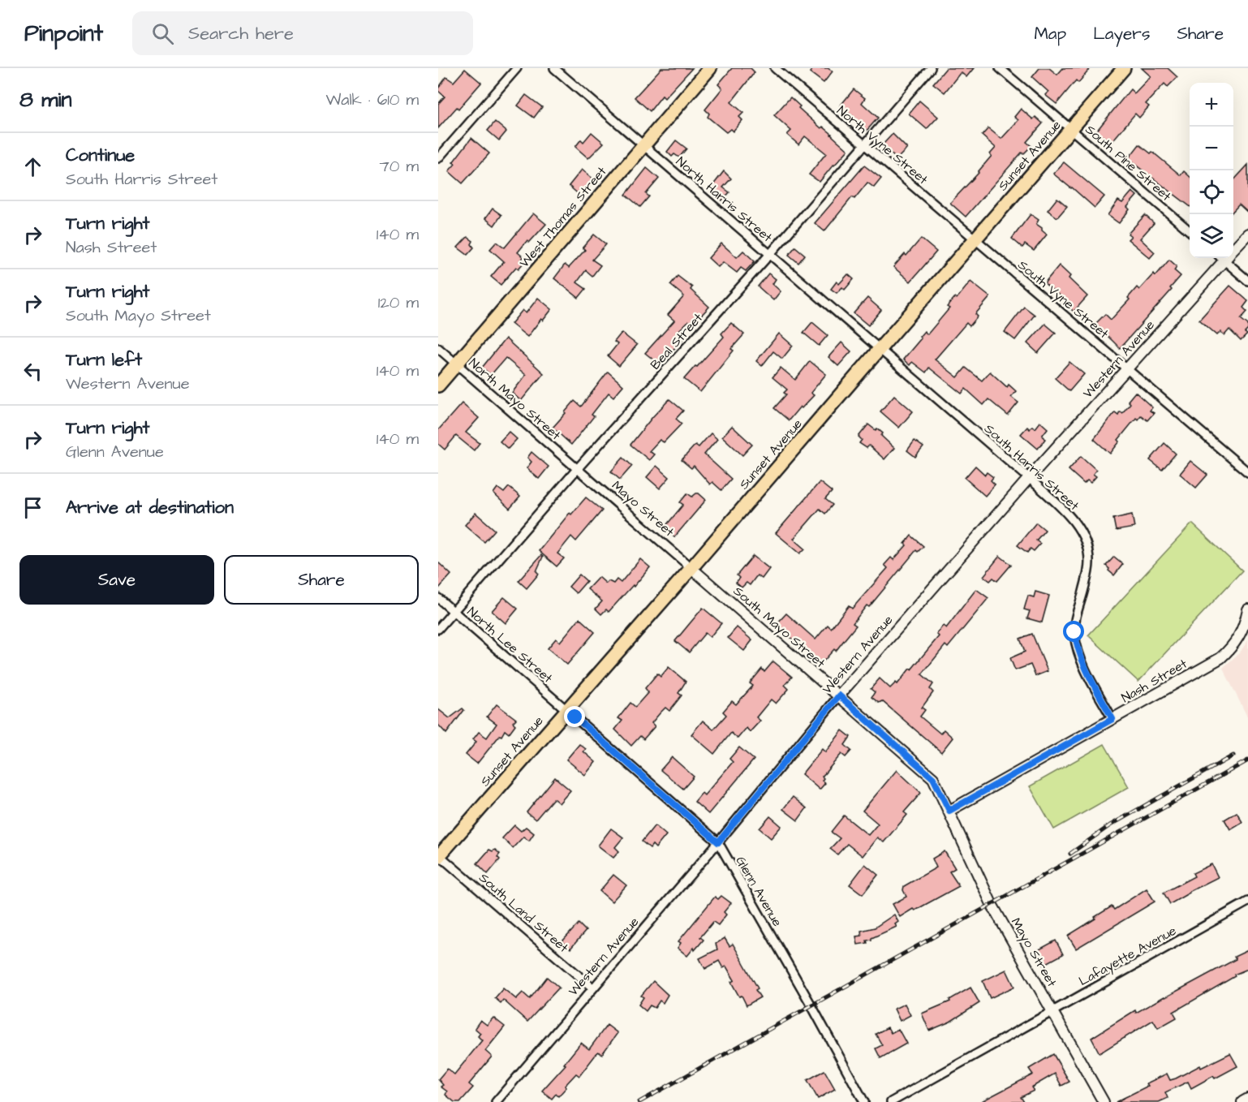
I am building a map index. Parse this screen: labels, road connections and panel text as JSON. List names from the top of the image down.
{
  "streets": {
    "main road": ["Sunset Avenue", "West Thomas Street"],
    "street": [
      "North Vyne Street",
      "South Pine Street",
      "North Harris Street",
      "South Vyne Street",
      "Beal Street",
      "Western Avenue",
      "North Mayo Street",
      "South Harris Street",
      "Mayo Street",
      "South Mayo Street",
      "North Lee Street",
      "Nash Street",
      "Glenn Avenue",
      "South Land Street",
      "Lafayette Avenue"
    ]
  },
  "crossings": [
    ["North Vyne Street", "Sunset Avenue"],
    ["North Vyne Street", "South Vyne Street"],
    ["North Vyne Street", "Beal Street"],
    ["Sunset Avenue", "South Pine Street"],
    ["Sunset Avenue", "North Harris Street"],
    ["Sunset Avenue", "South Vyne Street"],
    ["Sunset Avenue", "South Harris Street"],
    ["Sunset Avenue", "Mayo Street"],
    ["Sunset Avenue", "South Mayo Street"],
    ["Sunset Avenue", "North Lee Street"],
    ["Sunset Avenue", "Glenn Avenue"],
    ["Sunset Avenue", "South Land Street"],
    ["North Harris Street", "West Thomas Street"],
    ["North Harris Street", "Beal Street"],
    ["North Harris Street", "South Harris Street"],
    ["West Thomas Street", "North Mayo Street"],
    ["South Vyne Street", "Western Avenue"],
    ["Beal Street", "North Mayo Street"],
    ["Beal Street", "Mayo Street"],
    ["Beal Street", "North Lee Street"],
    ["Western Avenue", "South Harris Street"],
    ["Western Avenue", "South Mayo Street"],
    ["Western Avenue", "Glenn Avenue"],
    ["Western Avenue", "South Land Street"],
    ["North Mayo Street", "Mayo Street"],
    ["South Harris Street", "Nash Street"],
    ["Mayo Street", "South Mayo Street"],
    ["Mayo Street", "Nash Street"],
    ["Mayo Street", "Lafayette Avenue"],
    ["South Mayo Street", "Nash Street"],
    ["North Lee Street", "Glenn Avenue"]
  ],
  "page": {
    "header": "Pinpoint",
    "search": "Search here",
    "nav": ["Map", "Layers", "Share"],
    "heading": ["8 min", "Walk · 610 m"],
    "map_buttons": ["+", "−"],
    "list": [
      ["Continue", "South Harris Street", "70 m"],
      ["Turn right", "Nash Street", "140 m"],
      ["Turn right", "South Mayo Street", "120 m"],
      ["Turn left", "Western Avenue", "140 m"],
      ["Turn right", "Glenn Avenue", "140 m"],
      "Arrive at destination"
    ],
    "buttons": ["Save", "Share"]
  }
}
